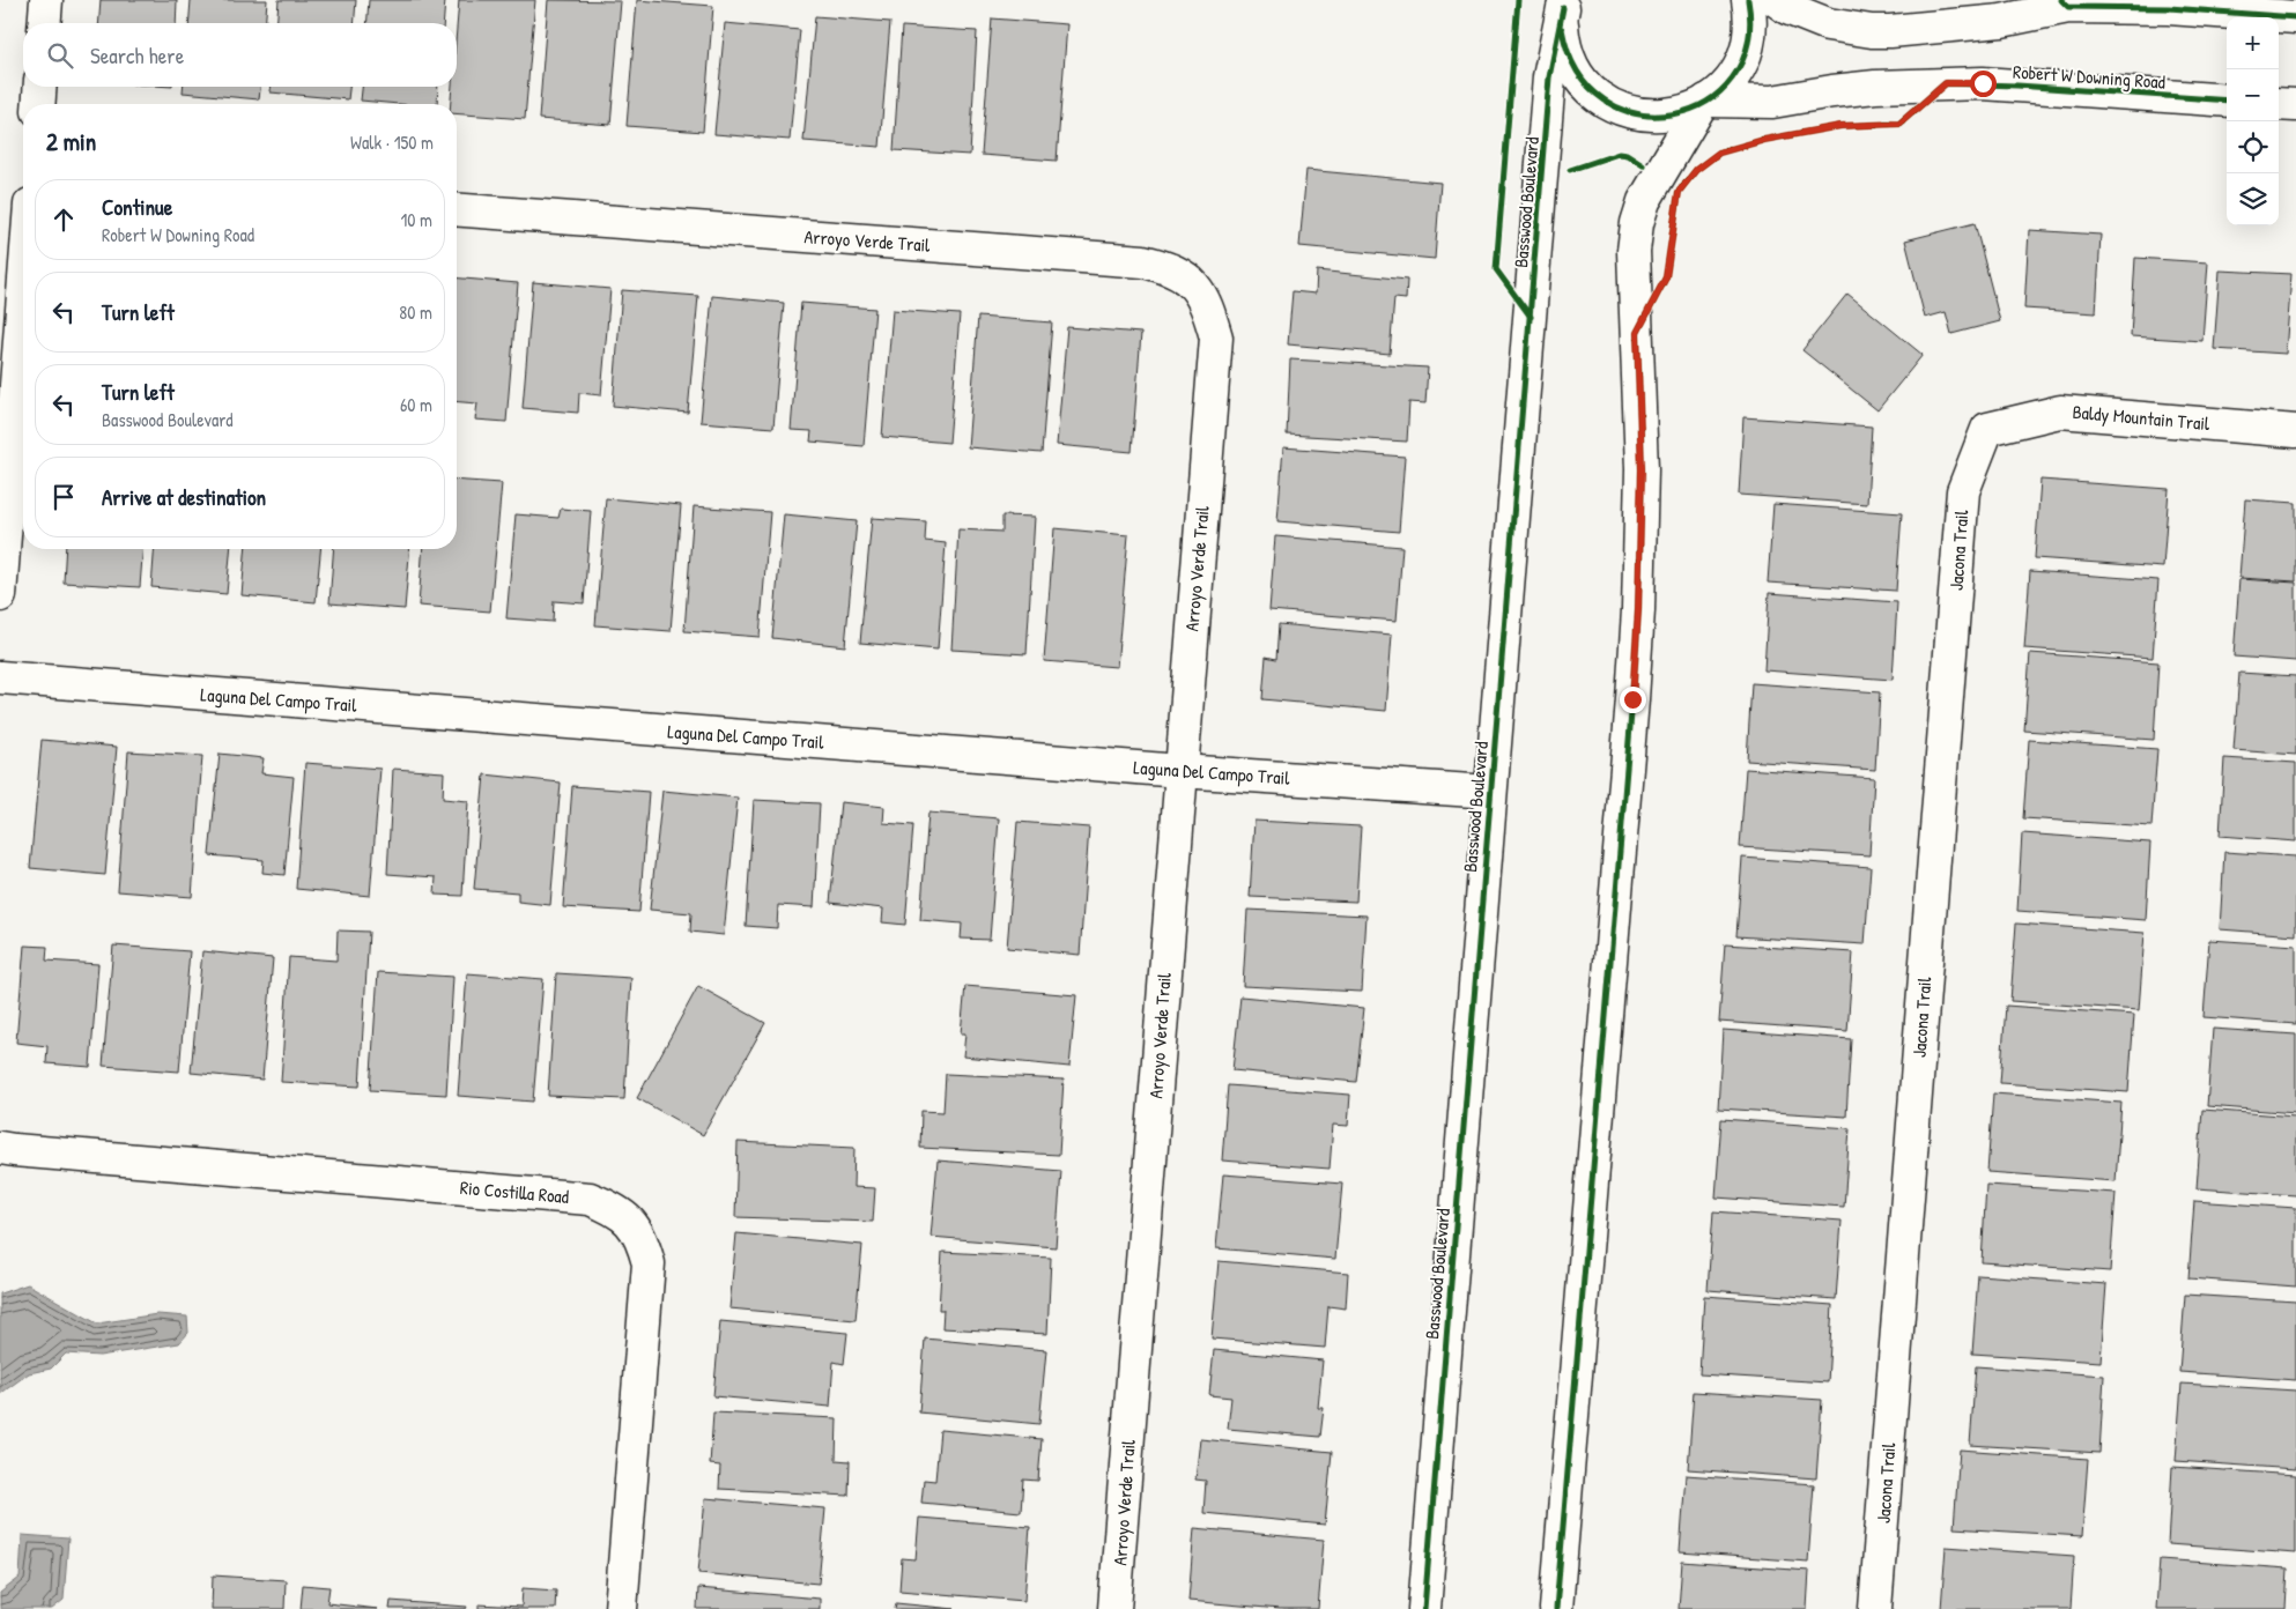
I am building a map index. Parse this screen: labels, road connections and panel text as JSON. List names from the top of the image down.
{
  "streets": {
    "street": [
      "Robert W Downing Road",
      "Basswood Boulevard",
      "Arroyo Verde Trail",
      "Baldy Mountain Trail",
      "Jacona Trail",
      "Laguna Del Campo Trail",
      "Rio Costilla Road"
    ]
  },
  "crossings": [
    ["Basswood Boulevard", "Laguna Del Campo Trail"],
    ["Arroyo Verde Trail", "Laguna Del Campo Trail"],
    ["Baldy Mountain Trail", "Jacona Trail"]
  ],
  "page": {
    "map_buttons": ["+", "−"],
    "search": "Search here",
    "heading": ["2 min", "Walk · 150 m"],
    "list": [
      ["Continue", "Robert W Downing Road", "10 m"],
      ["Turn left", "80 m"],
      ["Turn left", "Basswood Boulevard", "60 m"],
      "Arrive at destination"
    ]
  }
}
